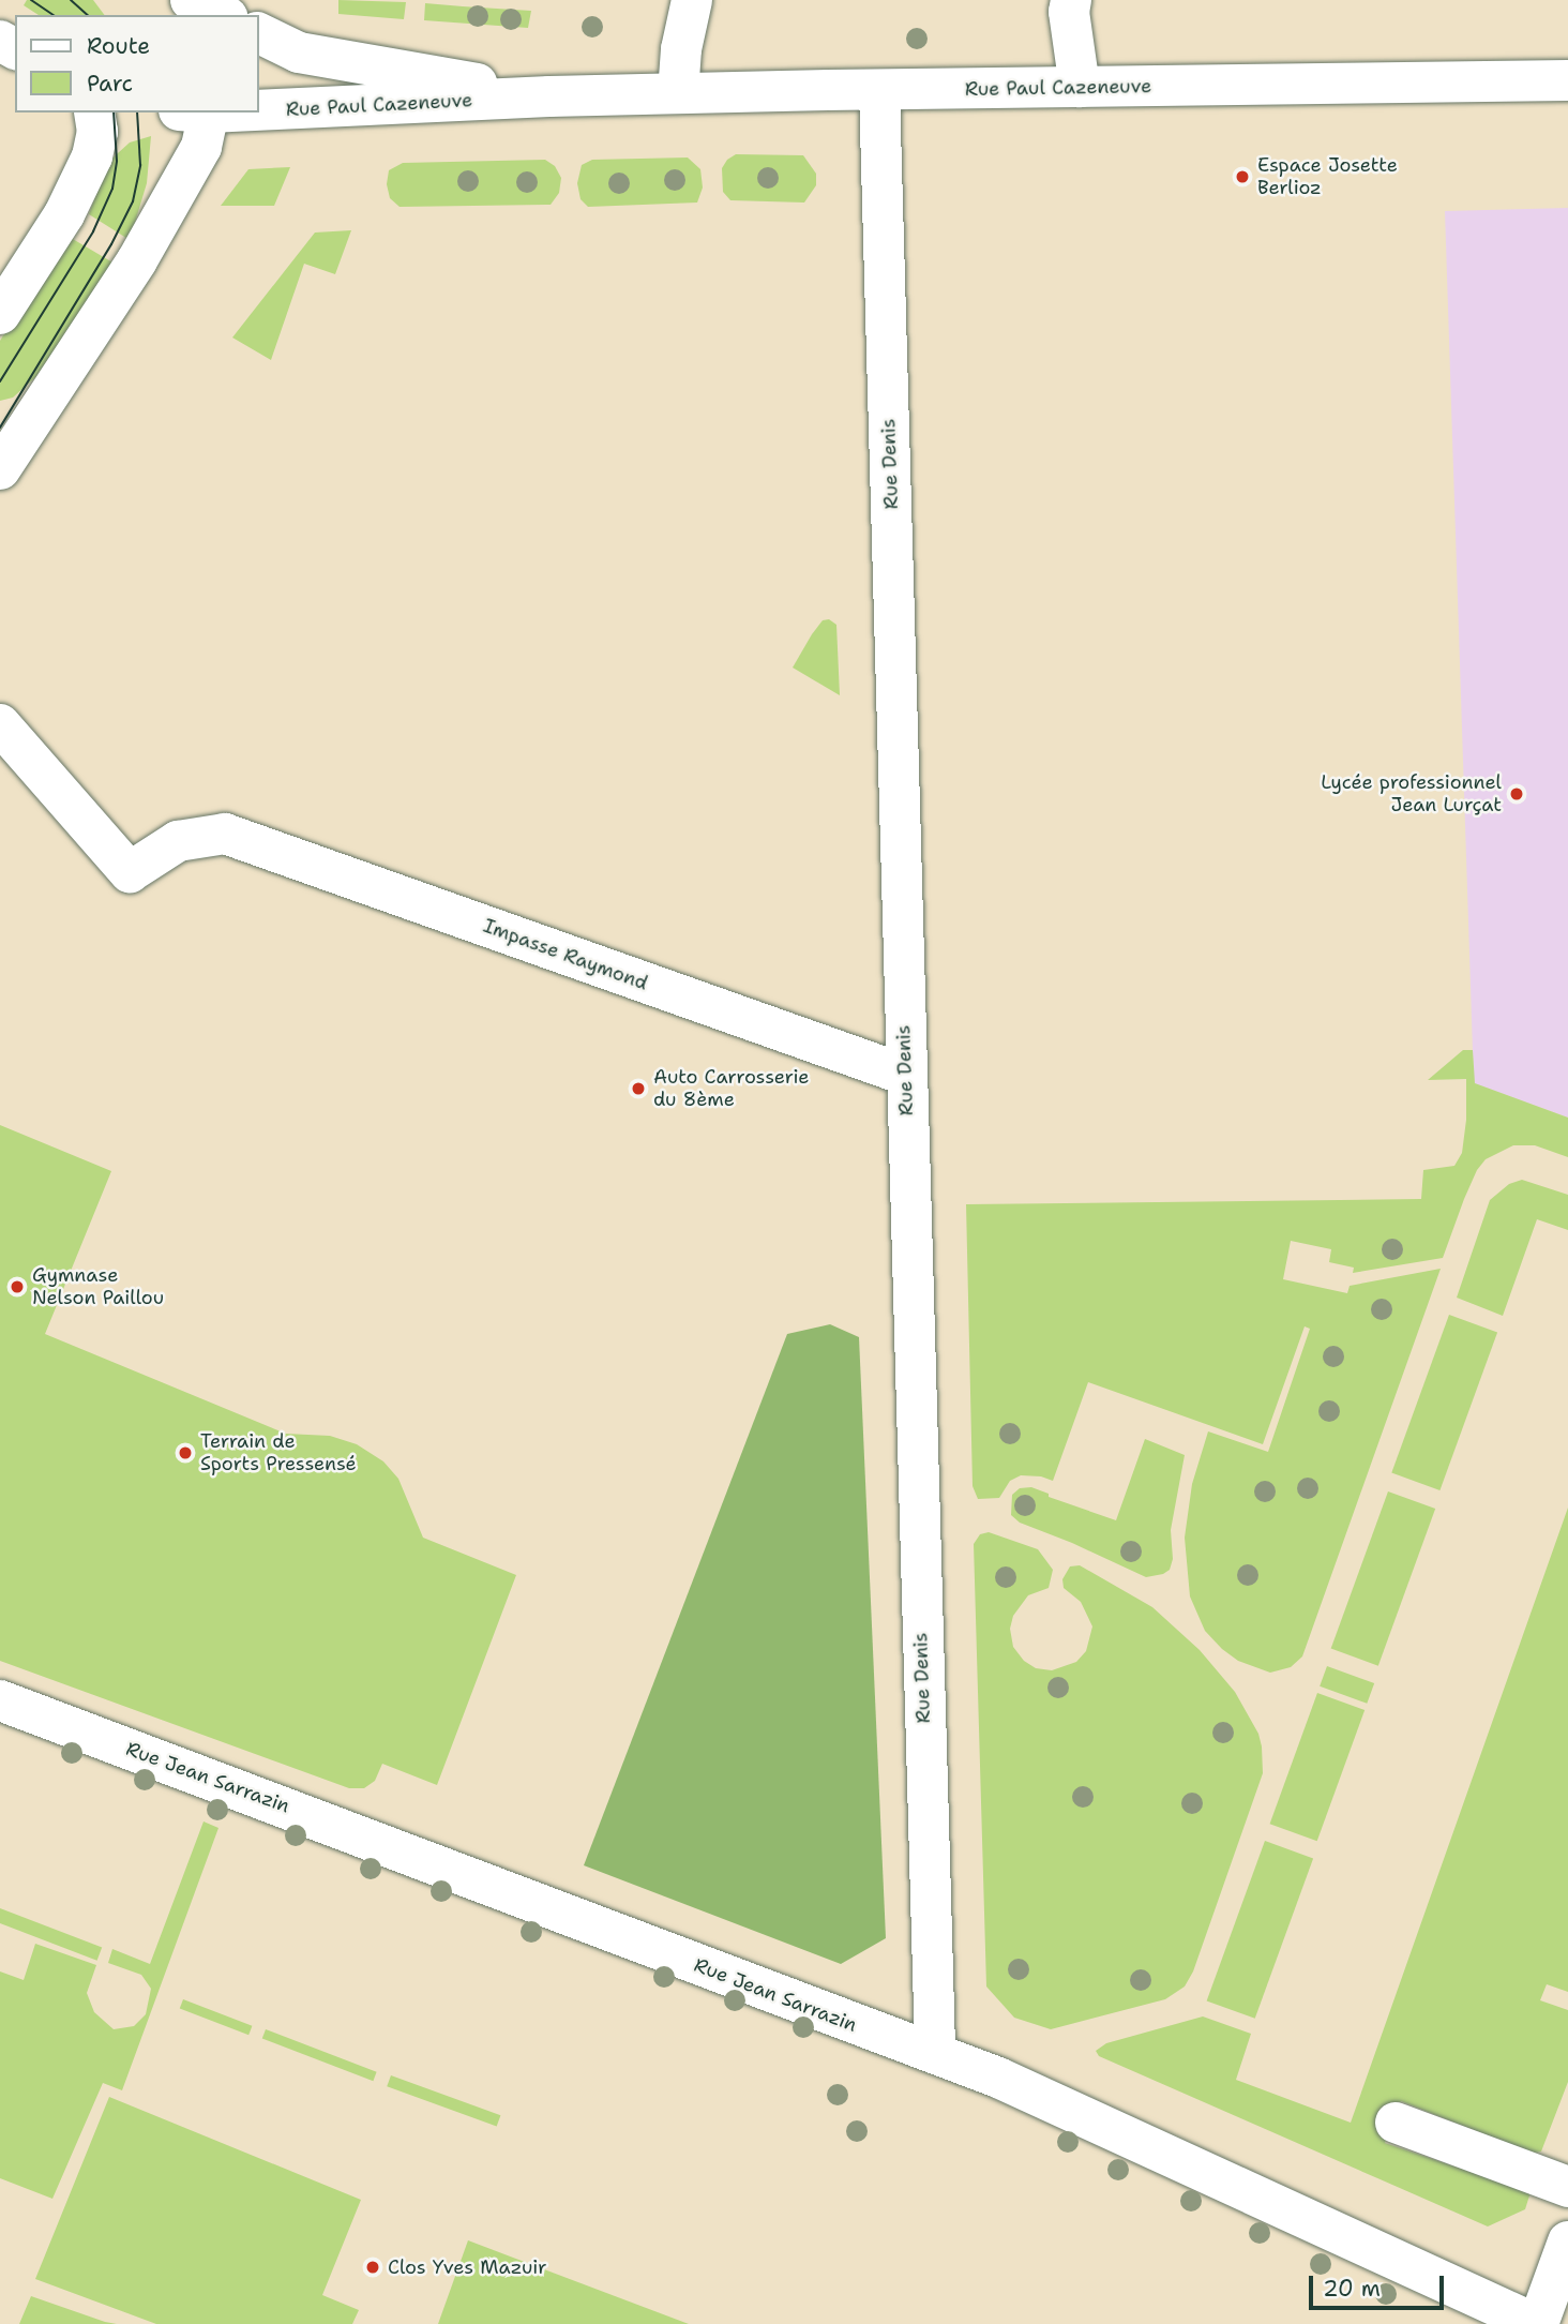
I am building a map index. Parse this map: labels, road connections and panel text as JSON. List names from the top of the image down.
{
  "streets": {
    "street": [
      "Rue Paul Cazeneuve",
      "Rue Denis",
      "Impasse Raymond",
      "Rue Jean Sarrazin"
    ]
  },
  "crossings": [
    ["Rue Paul Cazeneuve", "Rue Denis"],
    ["Rue Denis", "Impasse Raymond"],
    ["Rue Denis", "Rue Jean Sarrazin"]
  ],
  "places": [
    "Espace Josette Berlioz",
    "Lycée professionnel Jean Lurçat",
    "Auto Carrosserie du 8ème",
    "Gymnase Nelson Paillou",
    "Terrain de Sports Pressensé",
    "Clos Yves Mazuir"
  ],
  "legend": ["Route", "Parc"],
  "scale_bar": "20 m"
}
